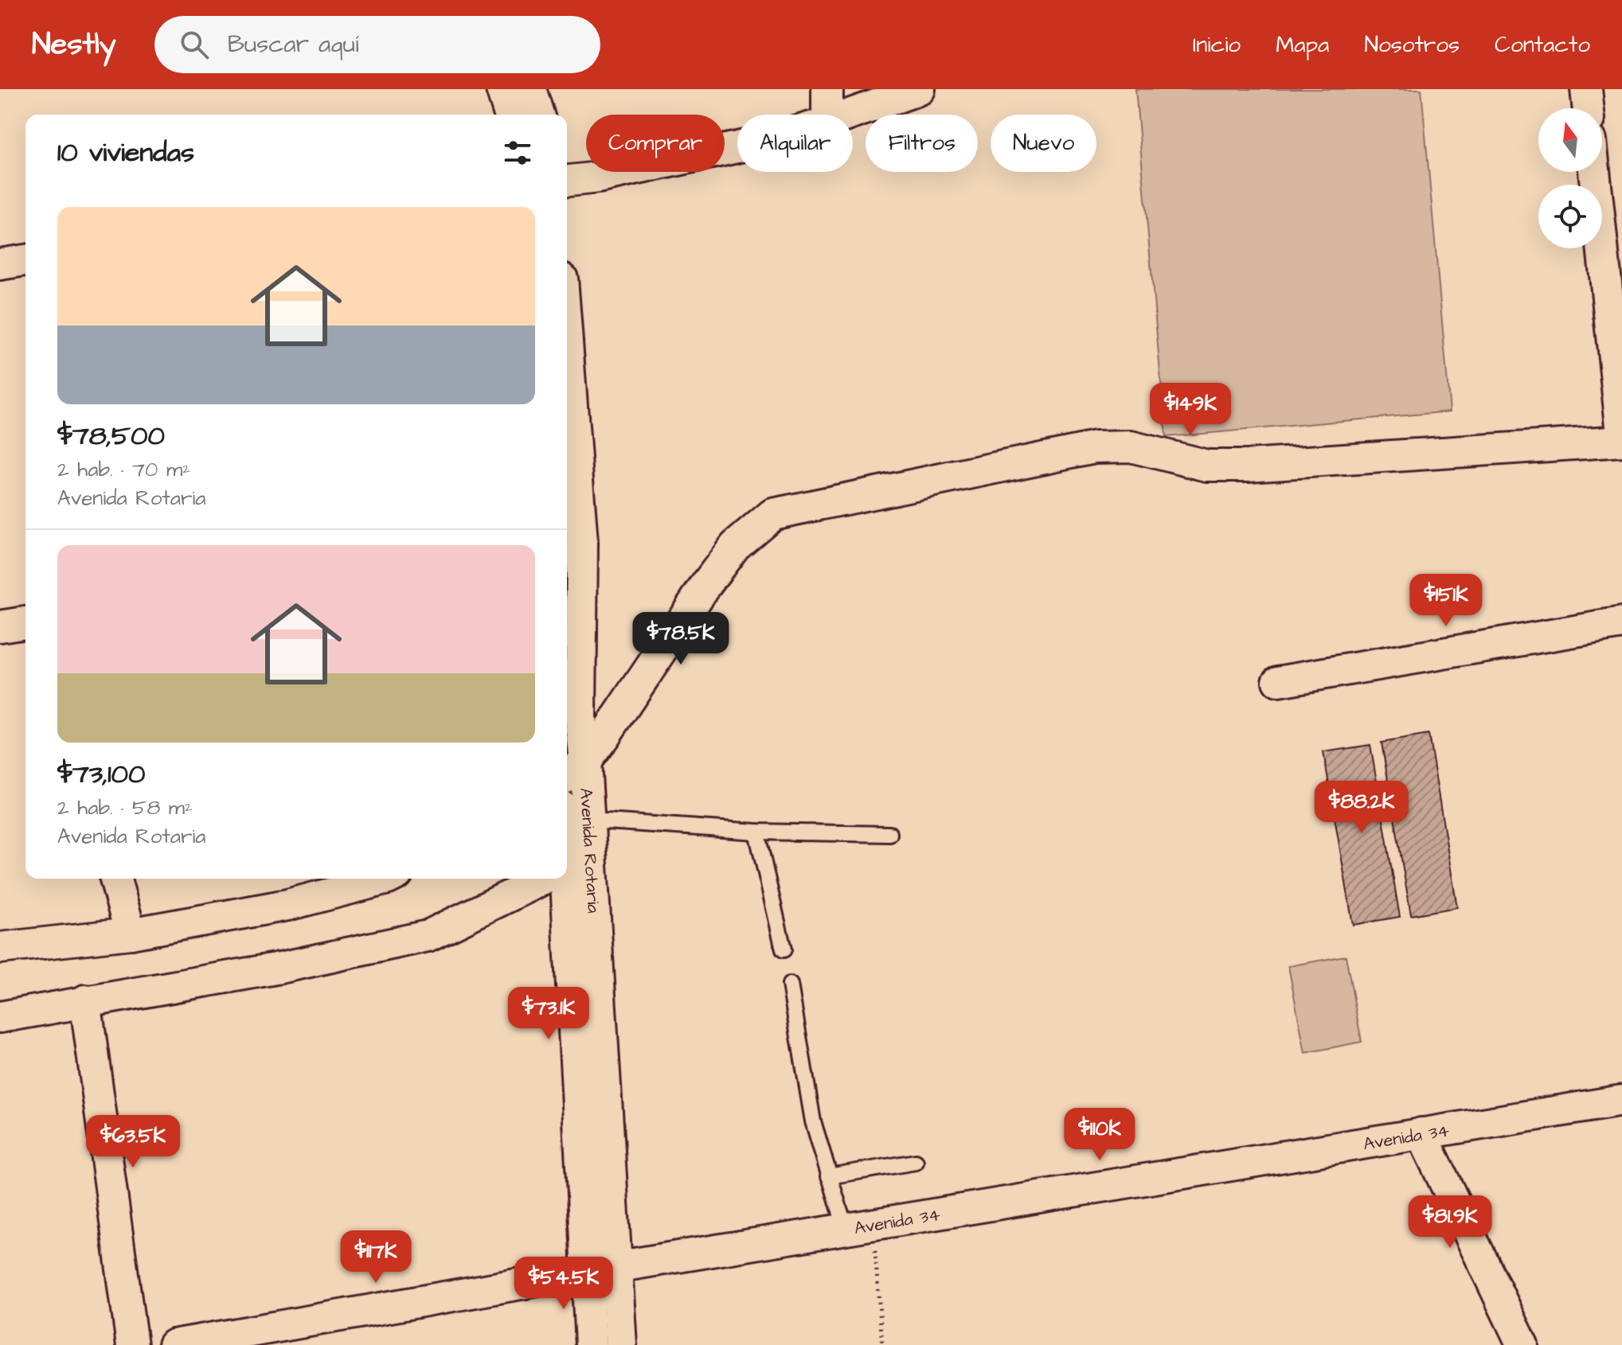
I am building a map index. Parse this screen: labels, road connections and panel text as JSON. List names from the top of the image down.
{
  "streets": {
    "street": ["Avenida Rotaria", "Avenida 34"]
  },
  "crossings": [
    ["Avenida Rotaria", "Avenida 34"]
  ],
  "north": "top",
  "page": {
    "header": "Nestly",
    "search": "Buscar aquí",
    "nav": [
      "Inicio",
      "Mapa",
      "Nosotros",
      "Contacto"
    ],
    "chip": [
      "Comprar",
      "Alquilar",
      "Filtros",
      "Nuevo"
    ],
    "heading": "10 viviendas",
    "list": [
      {
        "name": "$78,500",
        "note": "2 hab. · 70 m² · Avenida Rotaria"
      },
      {
        "name": "$73,100",
        "note": "2 hab. · 58 m² · Avenida Rotaria"
      }
    ],
    "price": [
      "$149K",
      "$151K",
      "$78.5K",
      "$88.2K",
      "$73.1K",
      "$110K",
      "$63.5K",
      "$81.9K",
      "$117K",
      "$54.5K"
    ]
  }
}
